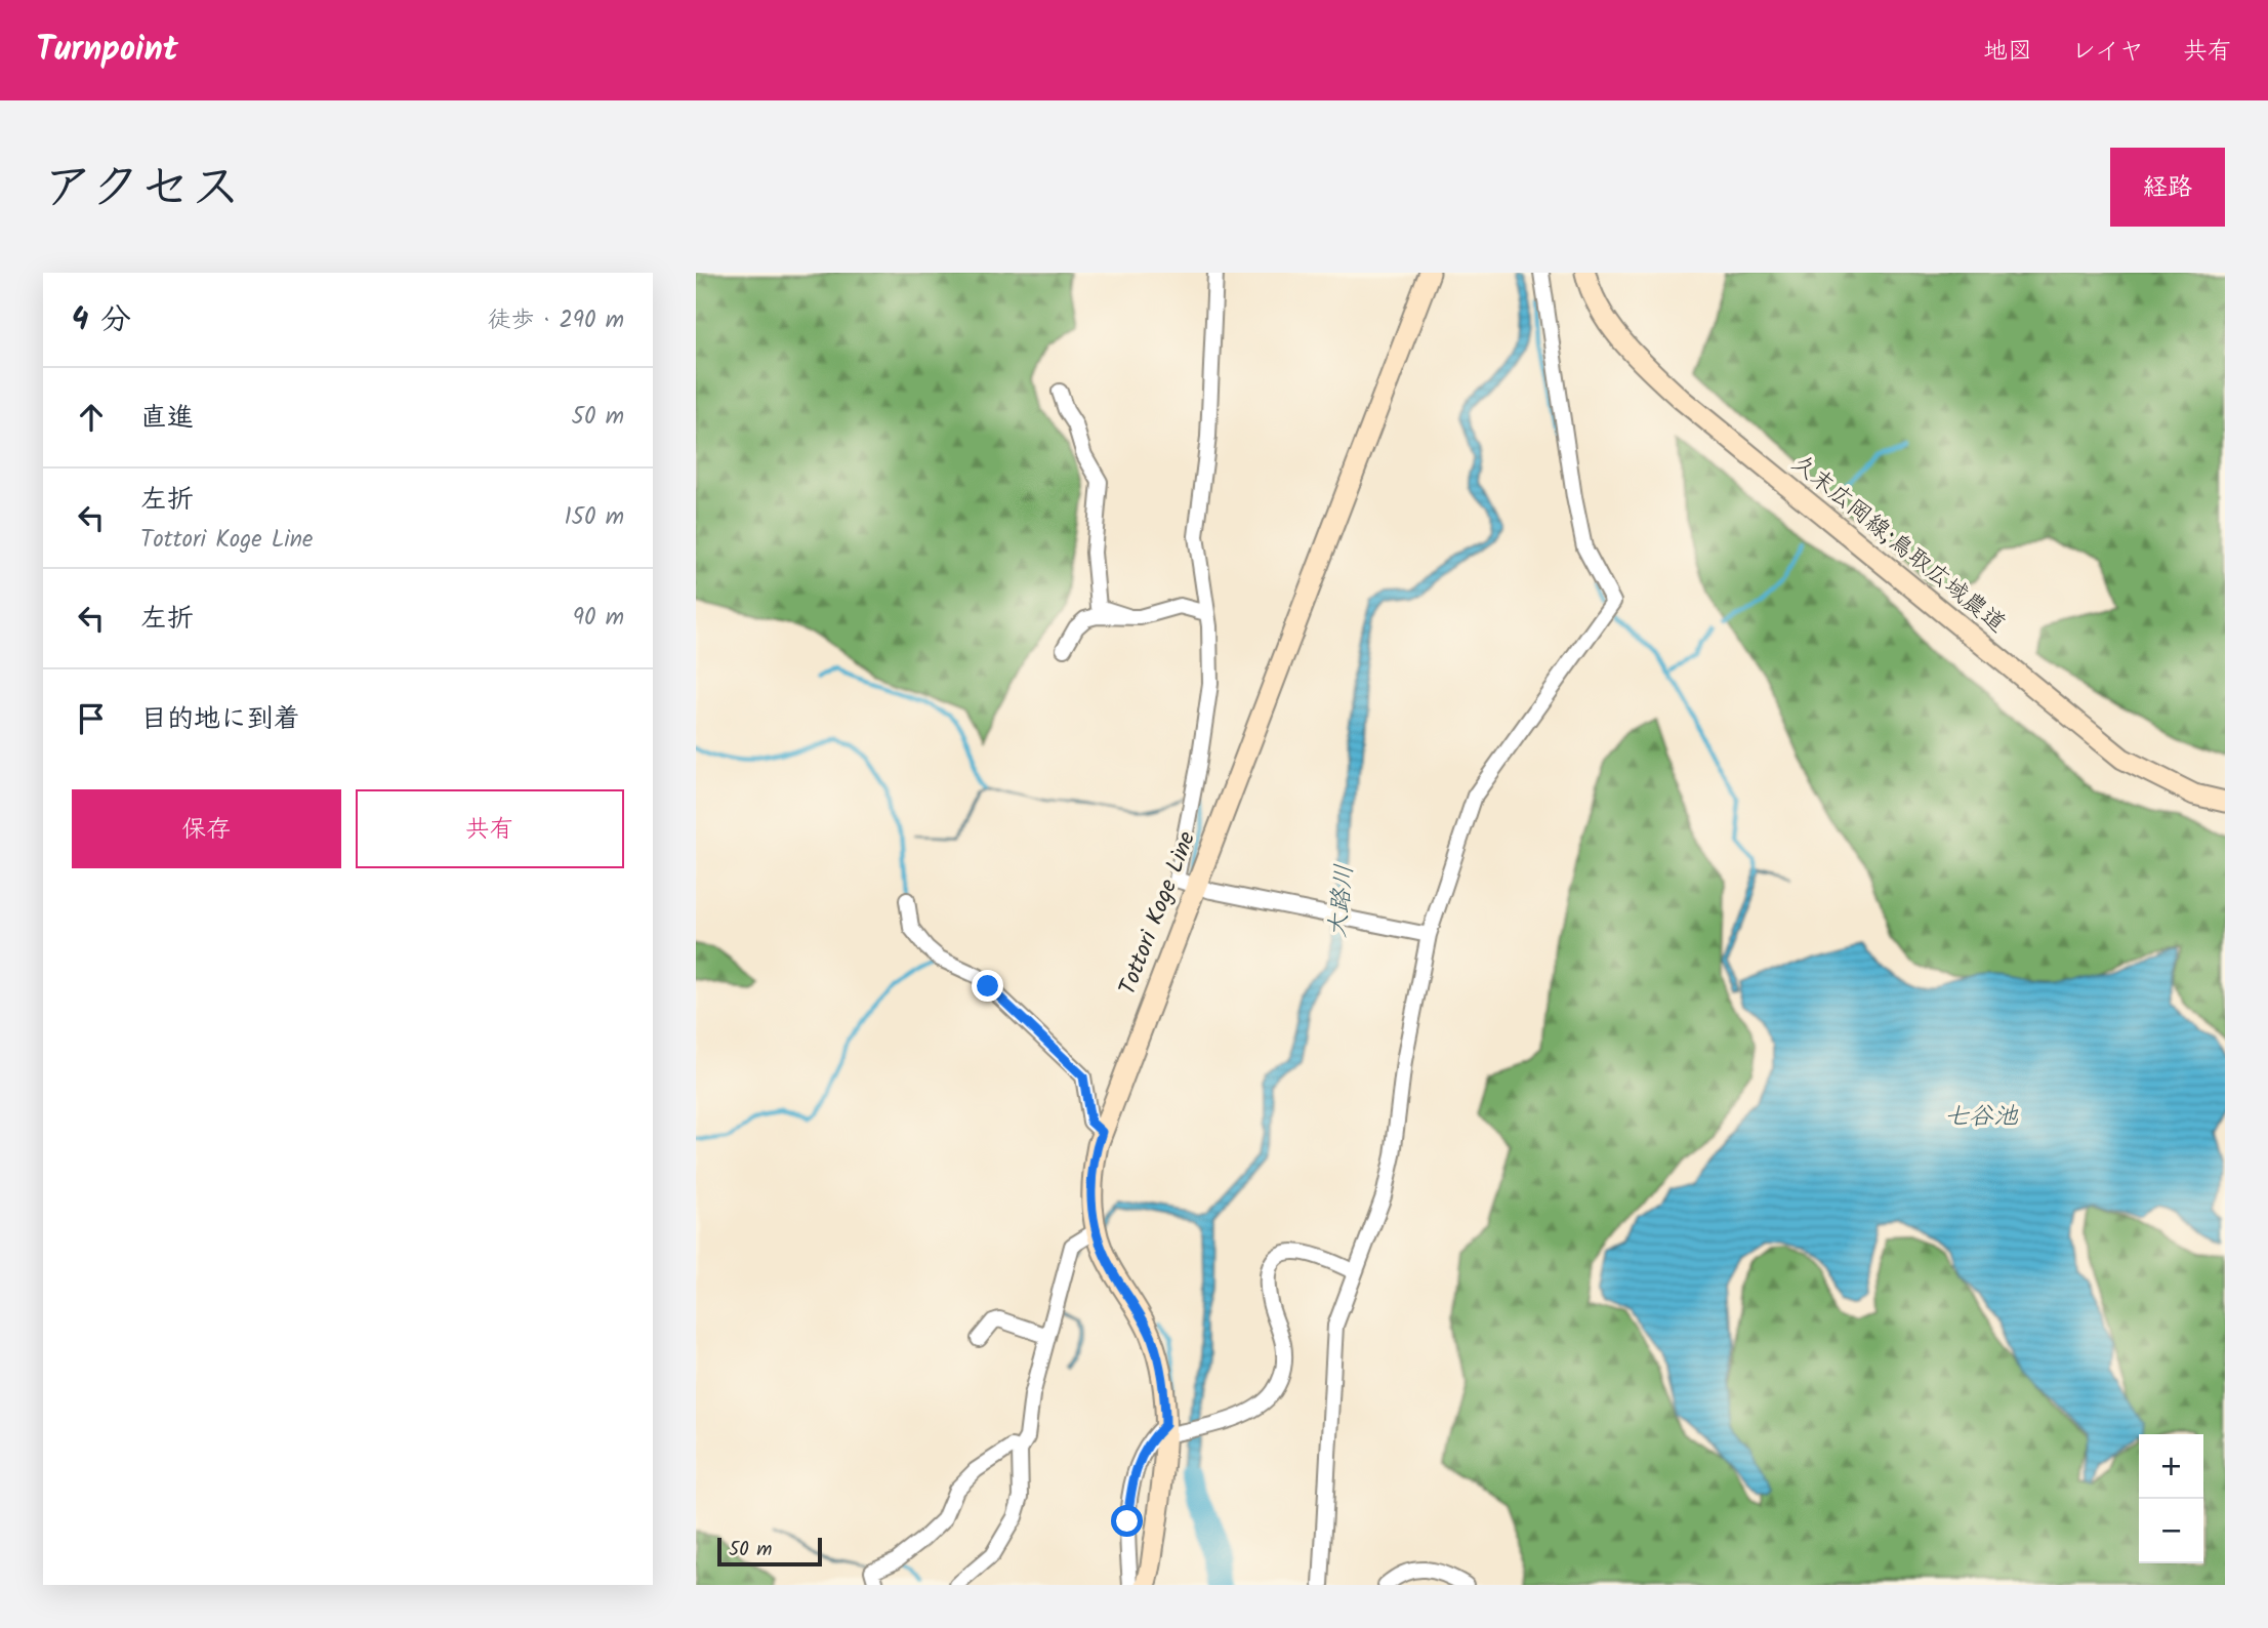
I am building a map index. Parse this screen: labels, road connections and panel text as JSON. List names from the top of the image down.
{
  "streets": {
    "main road": ["久末広岡線;鳥取広域農道", "Tottori Koge Line"]
  },
  "water": ["大路川", "七谷池"],
  "scale_bar": "50 m",
  "page": {
    "header": "Turnpoint",
    "nav": ["地図", "レイヤ", "共有"],
    "title": "アクセス",
    "buttons": [
      "経路",
      ["保存", "共有"]
    ],
    "heading": ["4 分", "徒歩 · 290 m"],
    "list": [
      ["直進", "50 m"],
      ["左折", "Tottori Koge Line", "150 m"],
      ["左折", "90 m"],
      "目的地に到着"
    ],
    "map_buttons": ["+", "−"],
    "scale": "50 m"
  }
}
